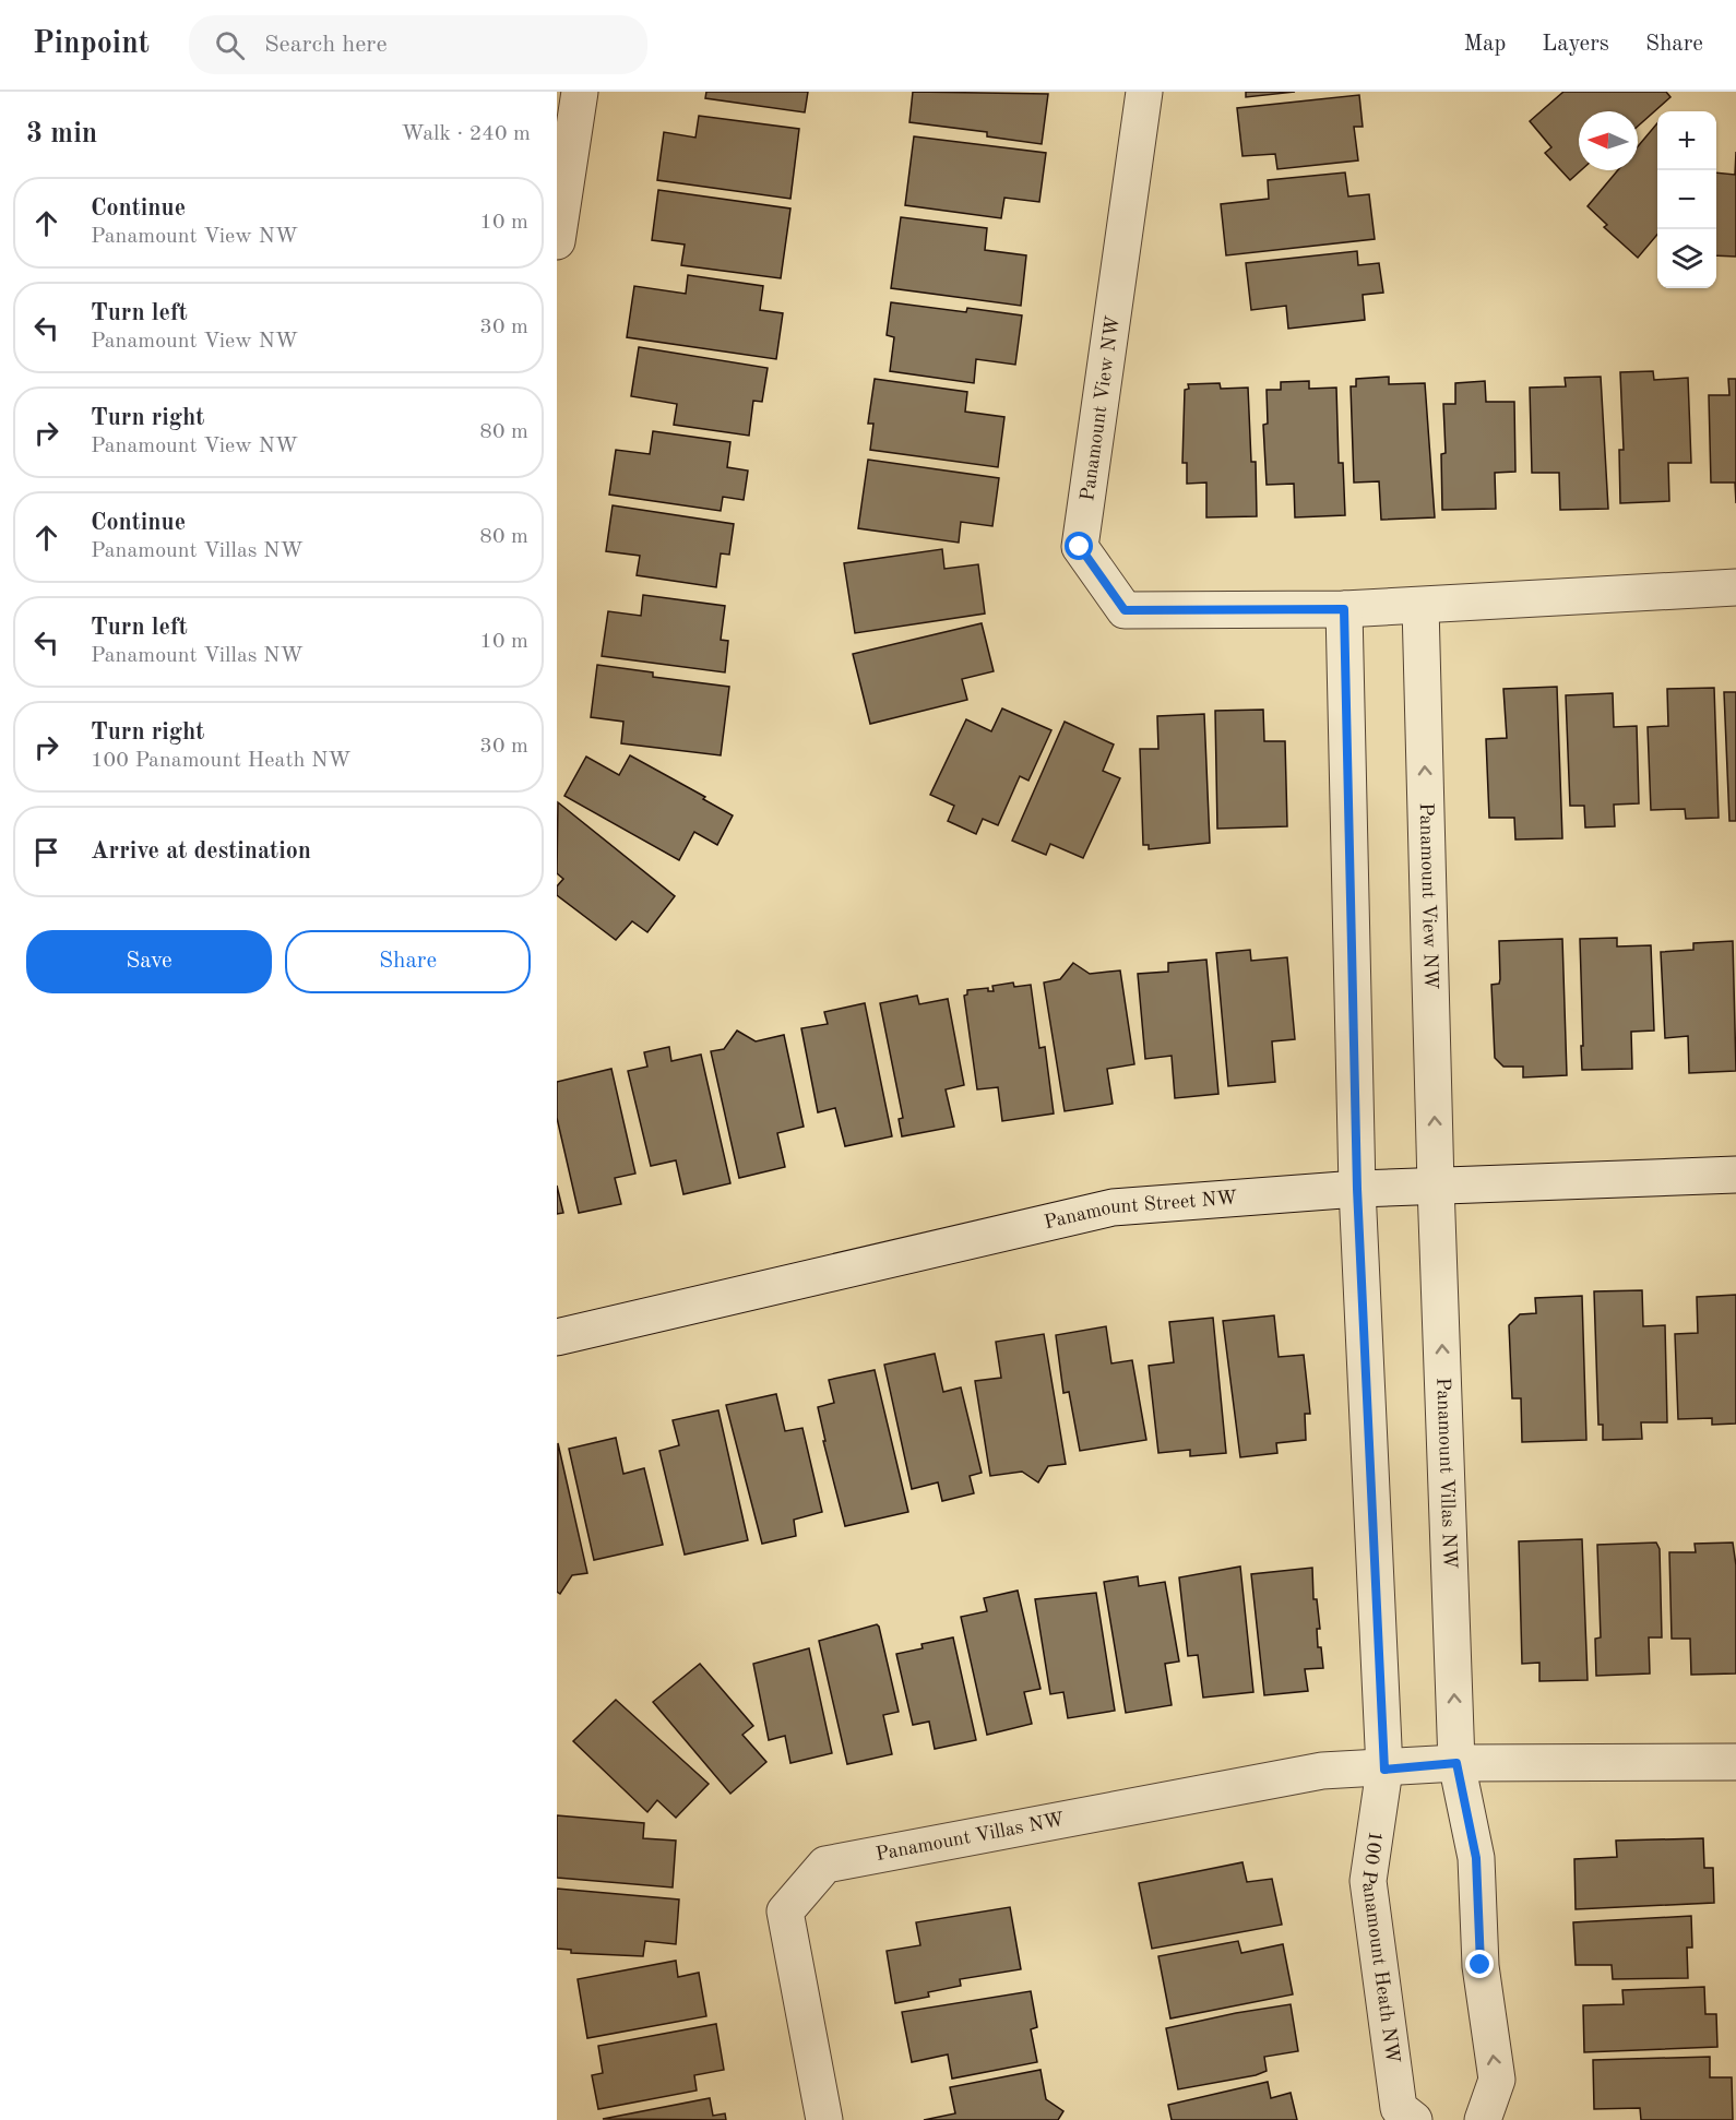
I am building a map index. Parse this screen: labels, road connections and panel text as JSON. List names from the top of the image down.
{
  "streets": {
    "street": [
      "Panamount View NW",
      "Panamount Street NW",
      "Panamount Villas NW",
      "100 Panamount Heath NW"
    ]
  },
  "crossings": [
    ["Panamount View NW", "Panamount Street NW"],
    ["Panamount View NW", "Panamount Villas NW"],
    ["Panamount Street NW", "Panamount Villas NW"],
    ["Panamount Villas NW", "100 Panamount Heath NW"]
  ],
  "north": "left",
  "page": {
    "header": "Pinpoint",
    "search": "Search here",
    "nav": ["Map", "Layers", "Share"],
    "heading": ["3 min", "Walk · 240 m"],
    "map_buttons": ["+", "−"],
    "list": [
      ["Continue", "Panamount View NW", "10 m"],
      ["Turn left", "Panamount View NW", "30 m"],
      ["Turn right", "Panamount View NW", "80 m"],
      ["Continue", "Panamount Villas NW", "80 m"],
      ["Turn left", "Panamount Villas NW", "10 m"],
      ["Turn right", "100 Panamount Heath NW", "30 m"],
      "Arrive at destination"
    ],
    "buttons": ["Save", "Share"]
  }
}
